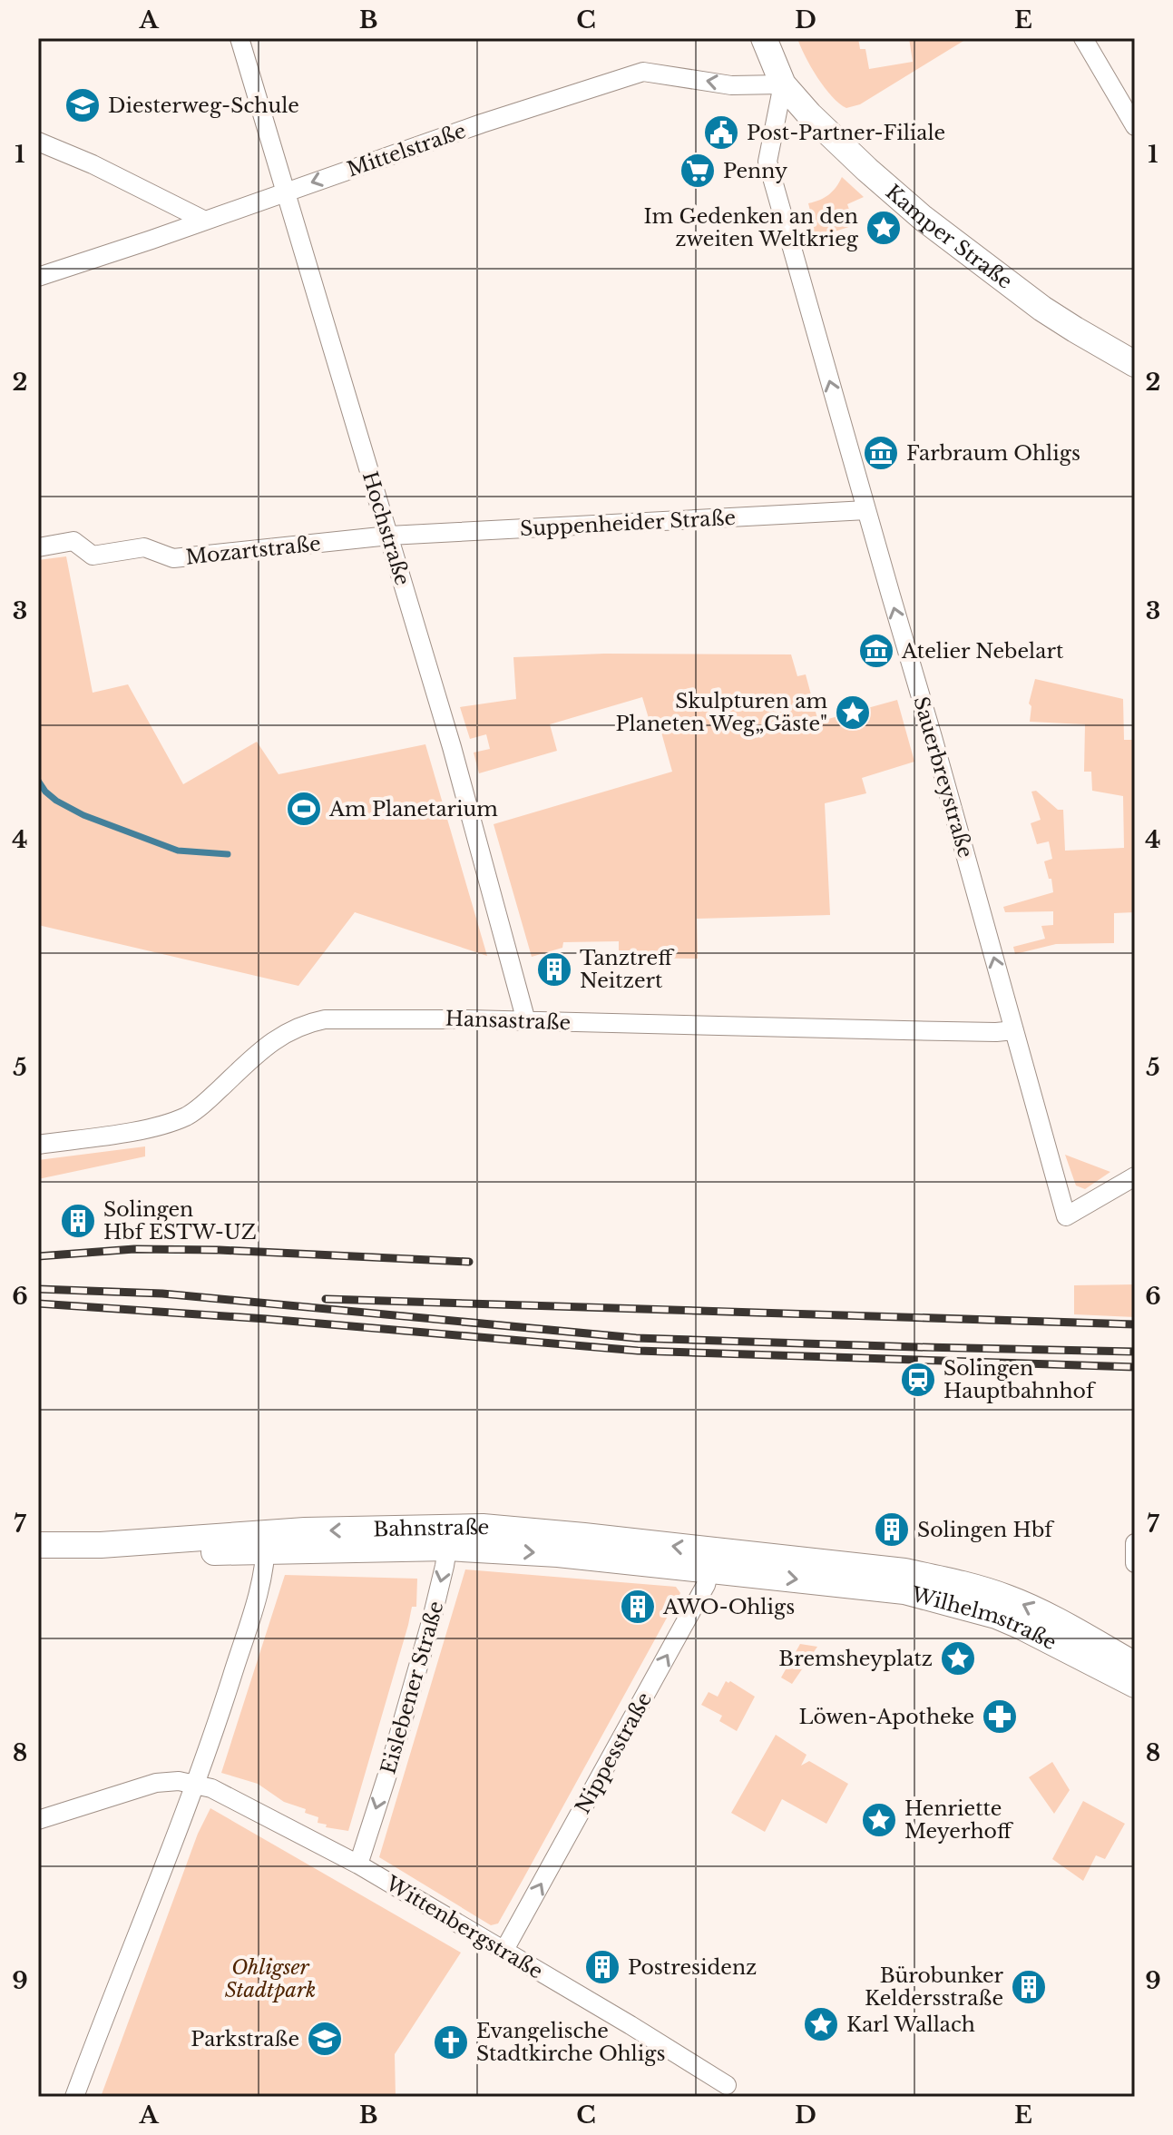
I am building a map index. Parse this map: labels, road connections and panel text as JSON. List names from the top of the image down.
{
  "streets": {
    "street": [
      "Mittelstraße",
      "Kamper Straße",
      "Suppenheider Straße",
      "Hochstraße",
      "Mozartstraße",
      "Sauerbreystraße",
      "Hansastraße",
      "Bahnstraße",
      "Wilhelmstraße",
      "Eislebener Straße",
      "Nippesstraße",
      "Wittenbergstraße"
    ]
  },
  "crossings": [
    ["Mittelstraße", "Kamper Straße"],
    ["Mittelstraße", "Hochstraße"],
    ["Mittelstraße", "Sauerbreystraße"],
    ["Kamper Straße", "Sauerbreystraße"],
    ["Suppenheider Straße", "Hochstraße"],
    ["Suppenheider Straße", "Mozartstraße"],
    ["Suppenheider Straße", "Sauerbreystraße"],
    ["Hochstraße", "Mozartstraße"],
    ["Hochstraße", "Hansastraße"],
    ["Sauerbreystraße", "Hansastraße"],
    ["Bahnstraße", "Wilhelmstraße"],
    ["Bahnstraße", "Eislebener Straße"],
    ["Bahnstraße", "Nippesstraße"],
    ["Eislebener Straße", "Wittenbergstraße"],
    ["Nippesstraße", "Wittenbergstraße"]
  ],
  "one_way": [
    "Mittelstraße",
    "Sauerbreystraße",
    "Eislebener Straße",
    "Nippesstraße"
  ],
  "parks": ["Ohligser Stadtpark"],
  "places": {
    "school or university": ["Diesterweg-Schule", "Parkstraße"],
    "public building": ["Post-Partner-Filiale"],
    "supermarket": ["Penny"],
    "place": [
      "Im Gedenken an den zweiten Weltkrieg",
      "Skulpturen am Planeten Weg„Gäste\"",
      "Bremsheyplatz",
      "Henriette Meyerhoff",
      "Karl Wallach"
    ],
    "museum": ["Farbraum Ohligs", "Atelier Nebelart"],
    "sports": ["Am Planetarium"],
    "building": [
      "Tanztreff Neitzert",
      "Solingen Hbf ESTW-UZ",
      "Solingen Hbf",
      "AWO-Ohligs",
      "Postresidenz",
      "Bürobunker Keldersstraße"
    ],
    "station": ["Solingen Hauptbahnhof"],
    "pharmacy": ["Löwen-Apotheke"],
    "church": ["Evangelische Stadtkirche Ohligs"]
  },
  "grid": {
    "columns": [
      "A",
      "B",
      "C",
      "D",
      "E"
    ],
    "rows": [
      "1",
      "2",
      "3",
      "4",
      "5",
      "6",
      "7",
      "8",
      "9"
    ]
  }
}
